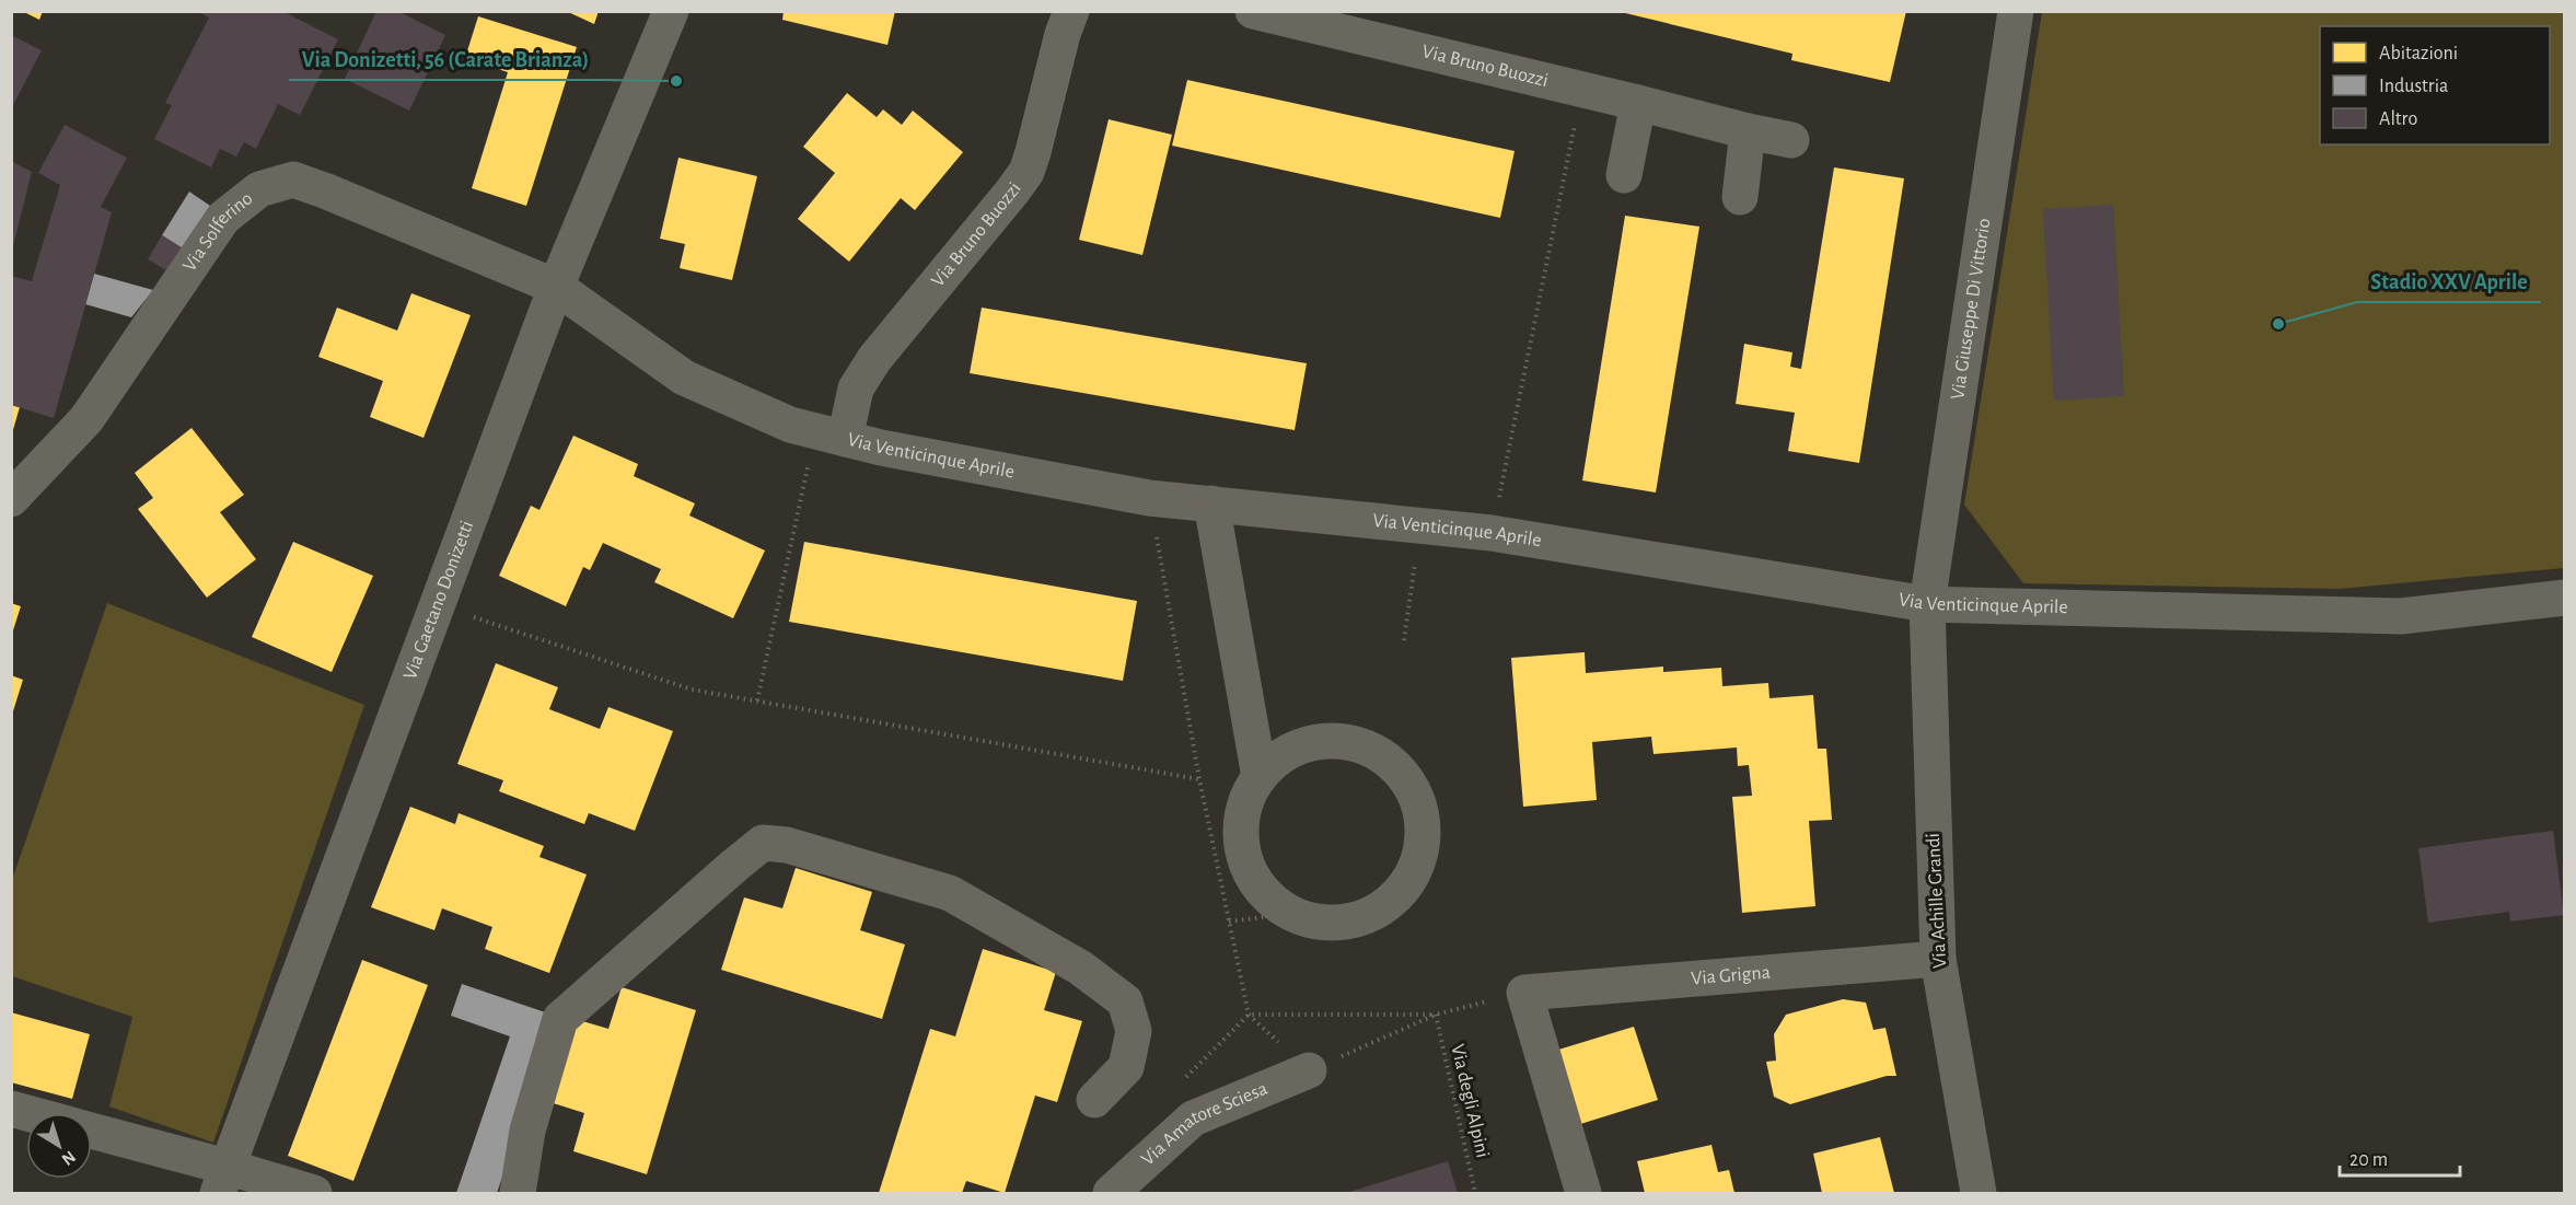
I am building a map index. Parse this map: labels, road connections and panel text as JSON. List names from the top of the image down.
{
  "streets": {
    "street": [
      "Via Bruno Buozzi",
      "Via Solferino",
      "Via Giuseppe Di Vittorio",
      "Via Venticinque Aprile",
      "Via Gaetano Donizetti",
      "Via Achille Grandi",
      "Via Grigna",
      "Via Amatore Sciesa"
    ],
    "path": ["Via degli Alpini"]
  },
  "crossings": [
    ["Via Bruno Buozzi", "Via Venticinque Aprile"],
    ["Via Solferino", "Via Venticinque Aprile"],
    ["Via Solferino", "Via Gaetano Donizetti"],
    ["Via Giuseppe Di Vittorio", "Via Venticinque Aprile"],
    ["Via Giuseppe Di Vittorio", "Via Achille Grandi"],
    ["Via Venticinque Aprile", "Via Gaetano Donizetti"],
    ["Via Venticinque Aprile", "Via Achille Grandi"],
    ["Via Achille Grandi", "Via Grigna"]
  ],
  "places": ["Via Donizetti, 56 (Carate Brianza)", "Stadio XXV Aprile"],
  "legend": ["Abitazioni", "Industria", "Altro"],
  "scale_bar": "20 m",
  "north": "bottom right"
}
